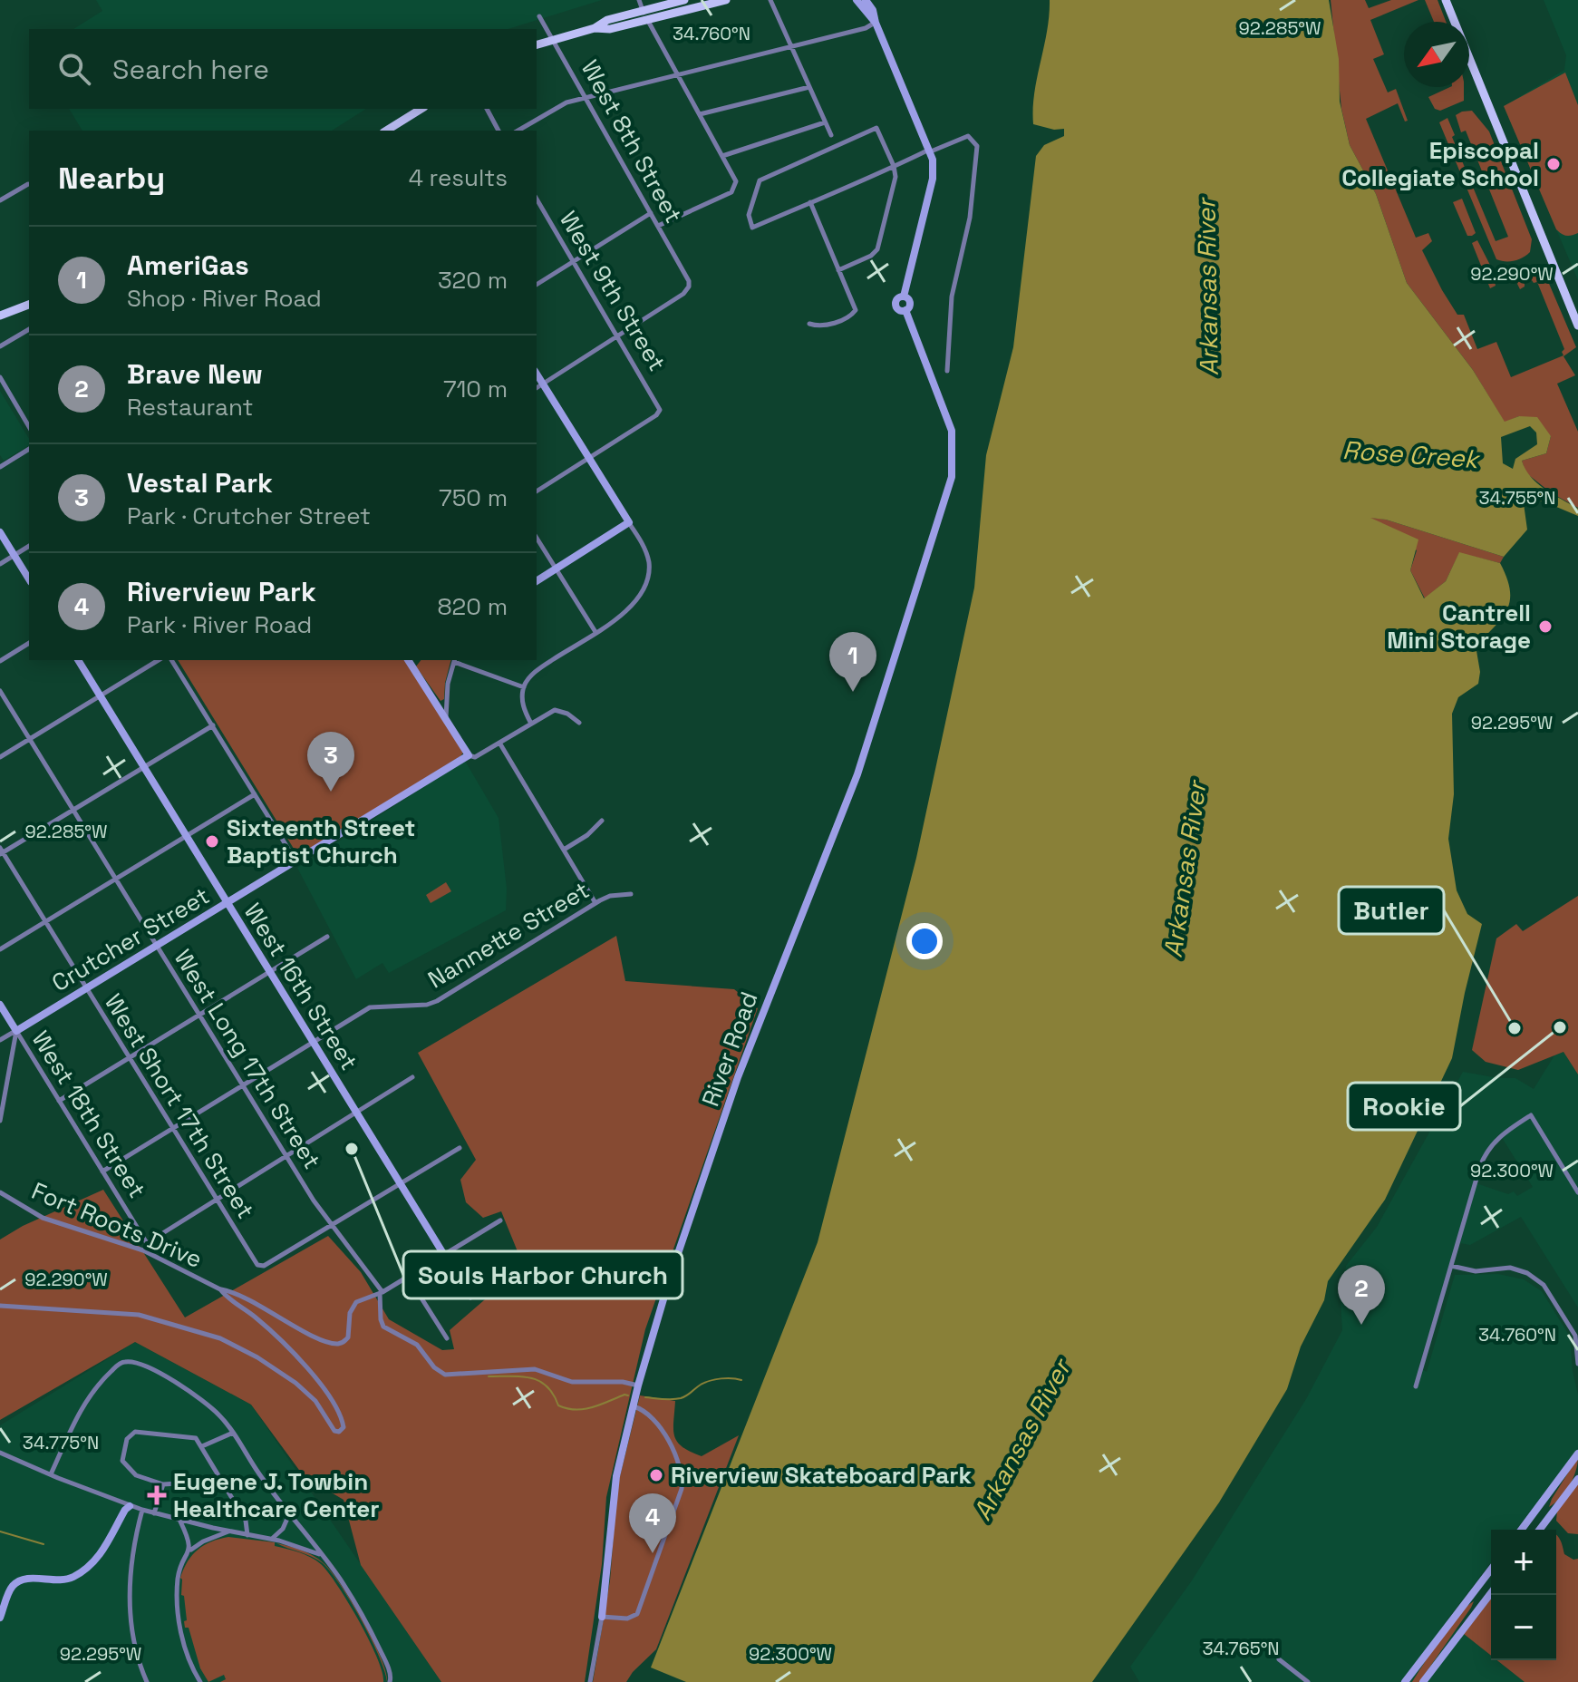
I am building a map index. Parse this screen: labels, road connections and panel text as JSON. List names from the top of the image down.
{
  "streets": {
    "street": [
      "West 8th Street",
      "West 9th Street",
      "Nannette Street",
      "Crutcher Street",
      "West 16th Street",
      "River Road",
      "West Long 17th Street",
      "West Short 17th Street",
      "West 18th Street",
      "Fort Roots Drive"
    ]
  },
  "crossings": [
    ["West 8th Street", "West 9th Street"],
    ["Nannette Street", "West 16th Street"],
    ["Nannette Street", "West Long 17th Street"],
    ["Nannette Street", "West Short 17th Street"],
    ["Nannette Street", "West 18th Street"],
    ["Crutcher Street", "West 16th Street"],
    ["Crutcher Street", "West Long 17th Street"],
    ["Crutcher Street", "West Short 17th Street"],
    ["Crutcher Street", "West 18th Street"],
    ["West Long 17th Street", "West Short 17th Street"],
    ["West Long 17th Street", "Fort Roots Drive"],
    ["West Short 17th Street", "West 18th Street"]
  ],
  "water": ["Arkansas River", "Rose Creek"],
  "places": {
    "other": [
      "Episcopal Collegiate School",
      "Cantrell Mini Storage",
      "Sixteenth Street Baptist Church",
      "Rookie",
      "Butler",
      "Souls Harbor Church",
      "Riverview Skateboard Park"
    ],
    "health": ["Eugene J. Towbin Healthcare Center"]
  },
  "north": "bottom left",
  "page": {
    "search": "Search here",
    "heading": ["Nearby", "4 results"],
    "list": [
      {
        "mark": "1",
        "name": "AmeriGas",
        "note": "Shop · River Road",
        "value": "320 m"
      },
      {
        "mark": "2",
        "name": "Brave New",
        "note": "Restaurant",
        "value": "710 m"
      },
      {
        "mark": "3",
        "name": "Vestal Park",
        "note": "Park · Crutcher Street",
        "value": "750 m"
      },
      {
        "mark": "4",
        "name": "Riverview Park",
        "note": "Park · River Road",
        "value": "820 m"
      }
    ],
    "pins": [
      "1",
      "3",
      "2",
      "4"
    ],
    "map_buttons": ["+", "−"]
  },
  "coordinates": [
    "92.285°W",
    "34.760°N",
    "92.290°W",
    "34.755°N",
    "92.295°W",
    "92.300°W",
    "34.775°N",
    "34.765°N"
  ]
}
